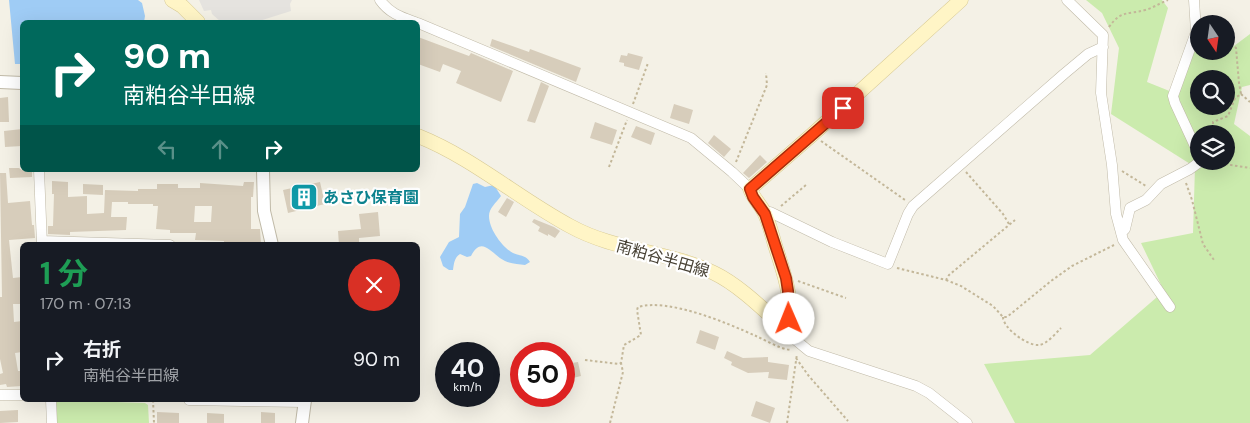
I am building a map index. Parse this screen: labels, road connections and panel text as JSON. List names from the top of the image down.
{
  "streets": {
    "main road": ["南粕谷半田線"]
  },
  "places": {
    "building": ["あさひ保育園"]
  },
  "north": "bottom",
  "page": {
    "turn": ["90 m", "南粕谷半田線"],
    "heading": ["1 分", "170 m · 07:13"],
    "list": [
      {
        "name": "右折",
        "note": "南粕谷半田線",
        "value": "90 m"
      }
    ],
    "speed": "40 km/h",
    "limit": "50"
  }
}
